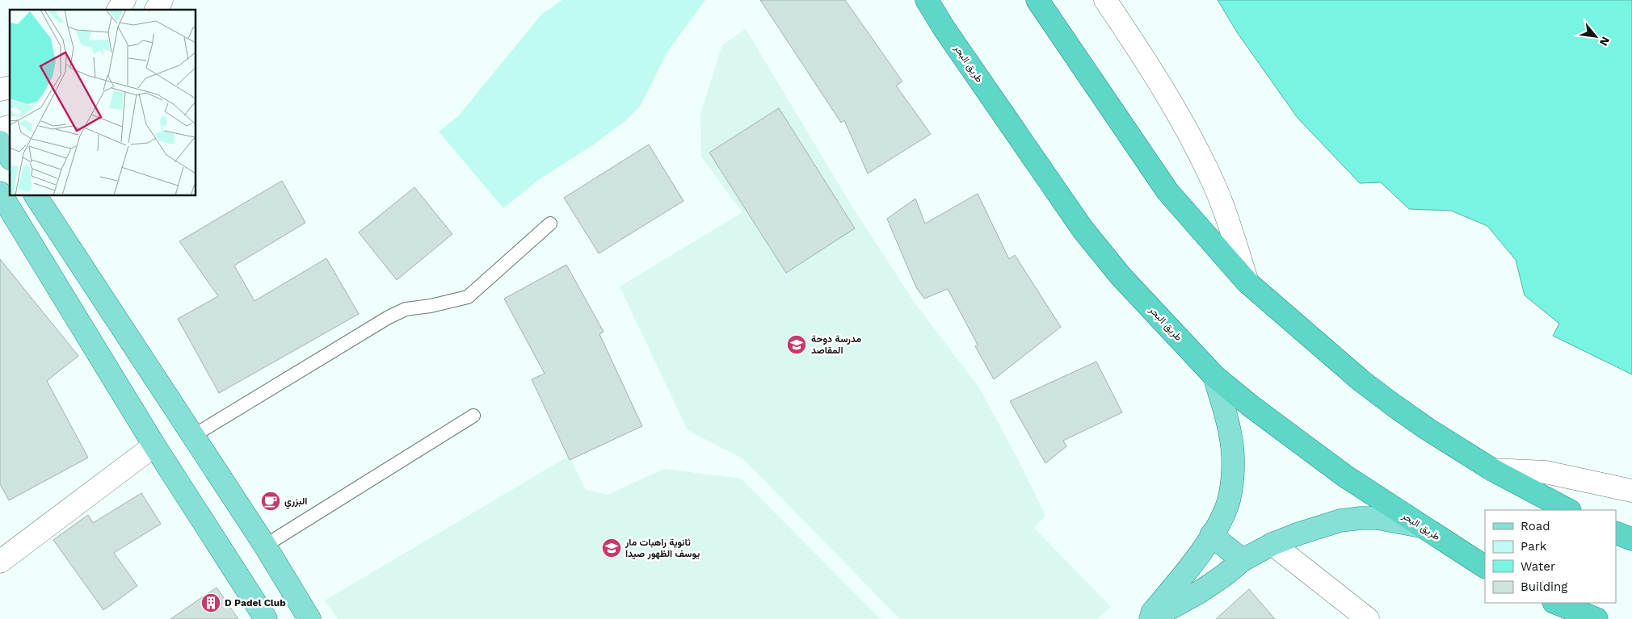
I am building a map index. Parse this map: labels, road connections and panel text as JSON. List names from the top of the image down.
{
  "streets": {
    "highway": ["طريق البحر"]
  },
  "places": {
    "school or university": ["مدرسة دوحة المقاصد", "ثانوية راهبات مار يوسف الظهور صيدا"],
    "cafe": ["البزري"],
    "building": ["D Padel Club"]
  },
  "legend": [
    "Road",
    "Park",
    "Water",
    "Building"
  ],
  "north": "bottom right"
}
